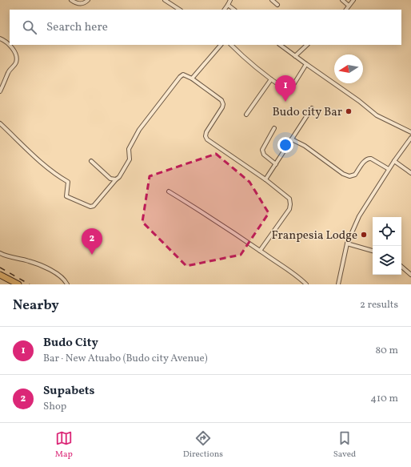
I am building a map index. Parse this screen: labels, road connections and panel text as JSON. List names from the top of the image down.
{
  "places": ["Budo city Bar", "Franpesia Lodge"],
  "north": "left",
  "page": {
    "search": "Search here",
    "pins": ["1", "2"],
    "heading": ["Nearby", "2 results"],
    "list": [
      {
        "mark": "1",
        "name": "Budo City",
        "note": "Bar · New Atuabo (Budo city Avenue)",
        "value": "80 m"
      },
      {
        "mark": "2",
        "name": "Supabets",
        "note": "Shop",
        "value": "410 m"
      }
    ],
    "nav": ["Map", "Directions", "Saved"]
  }
}
